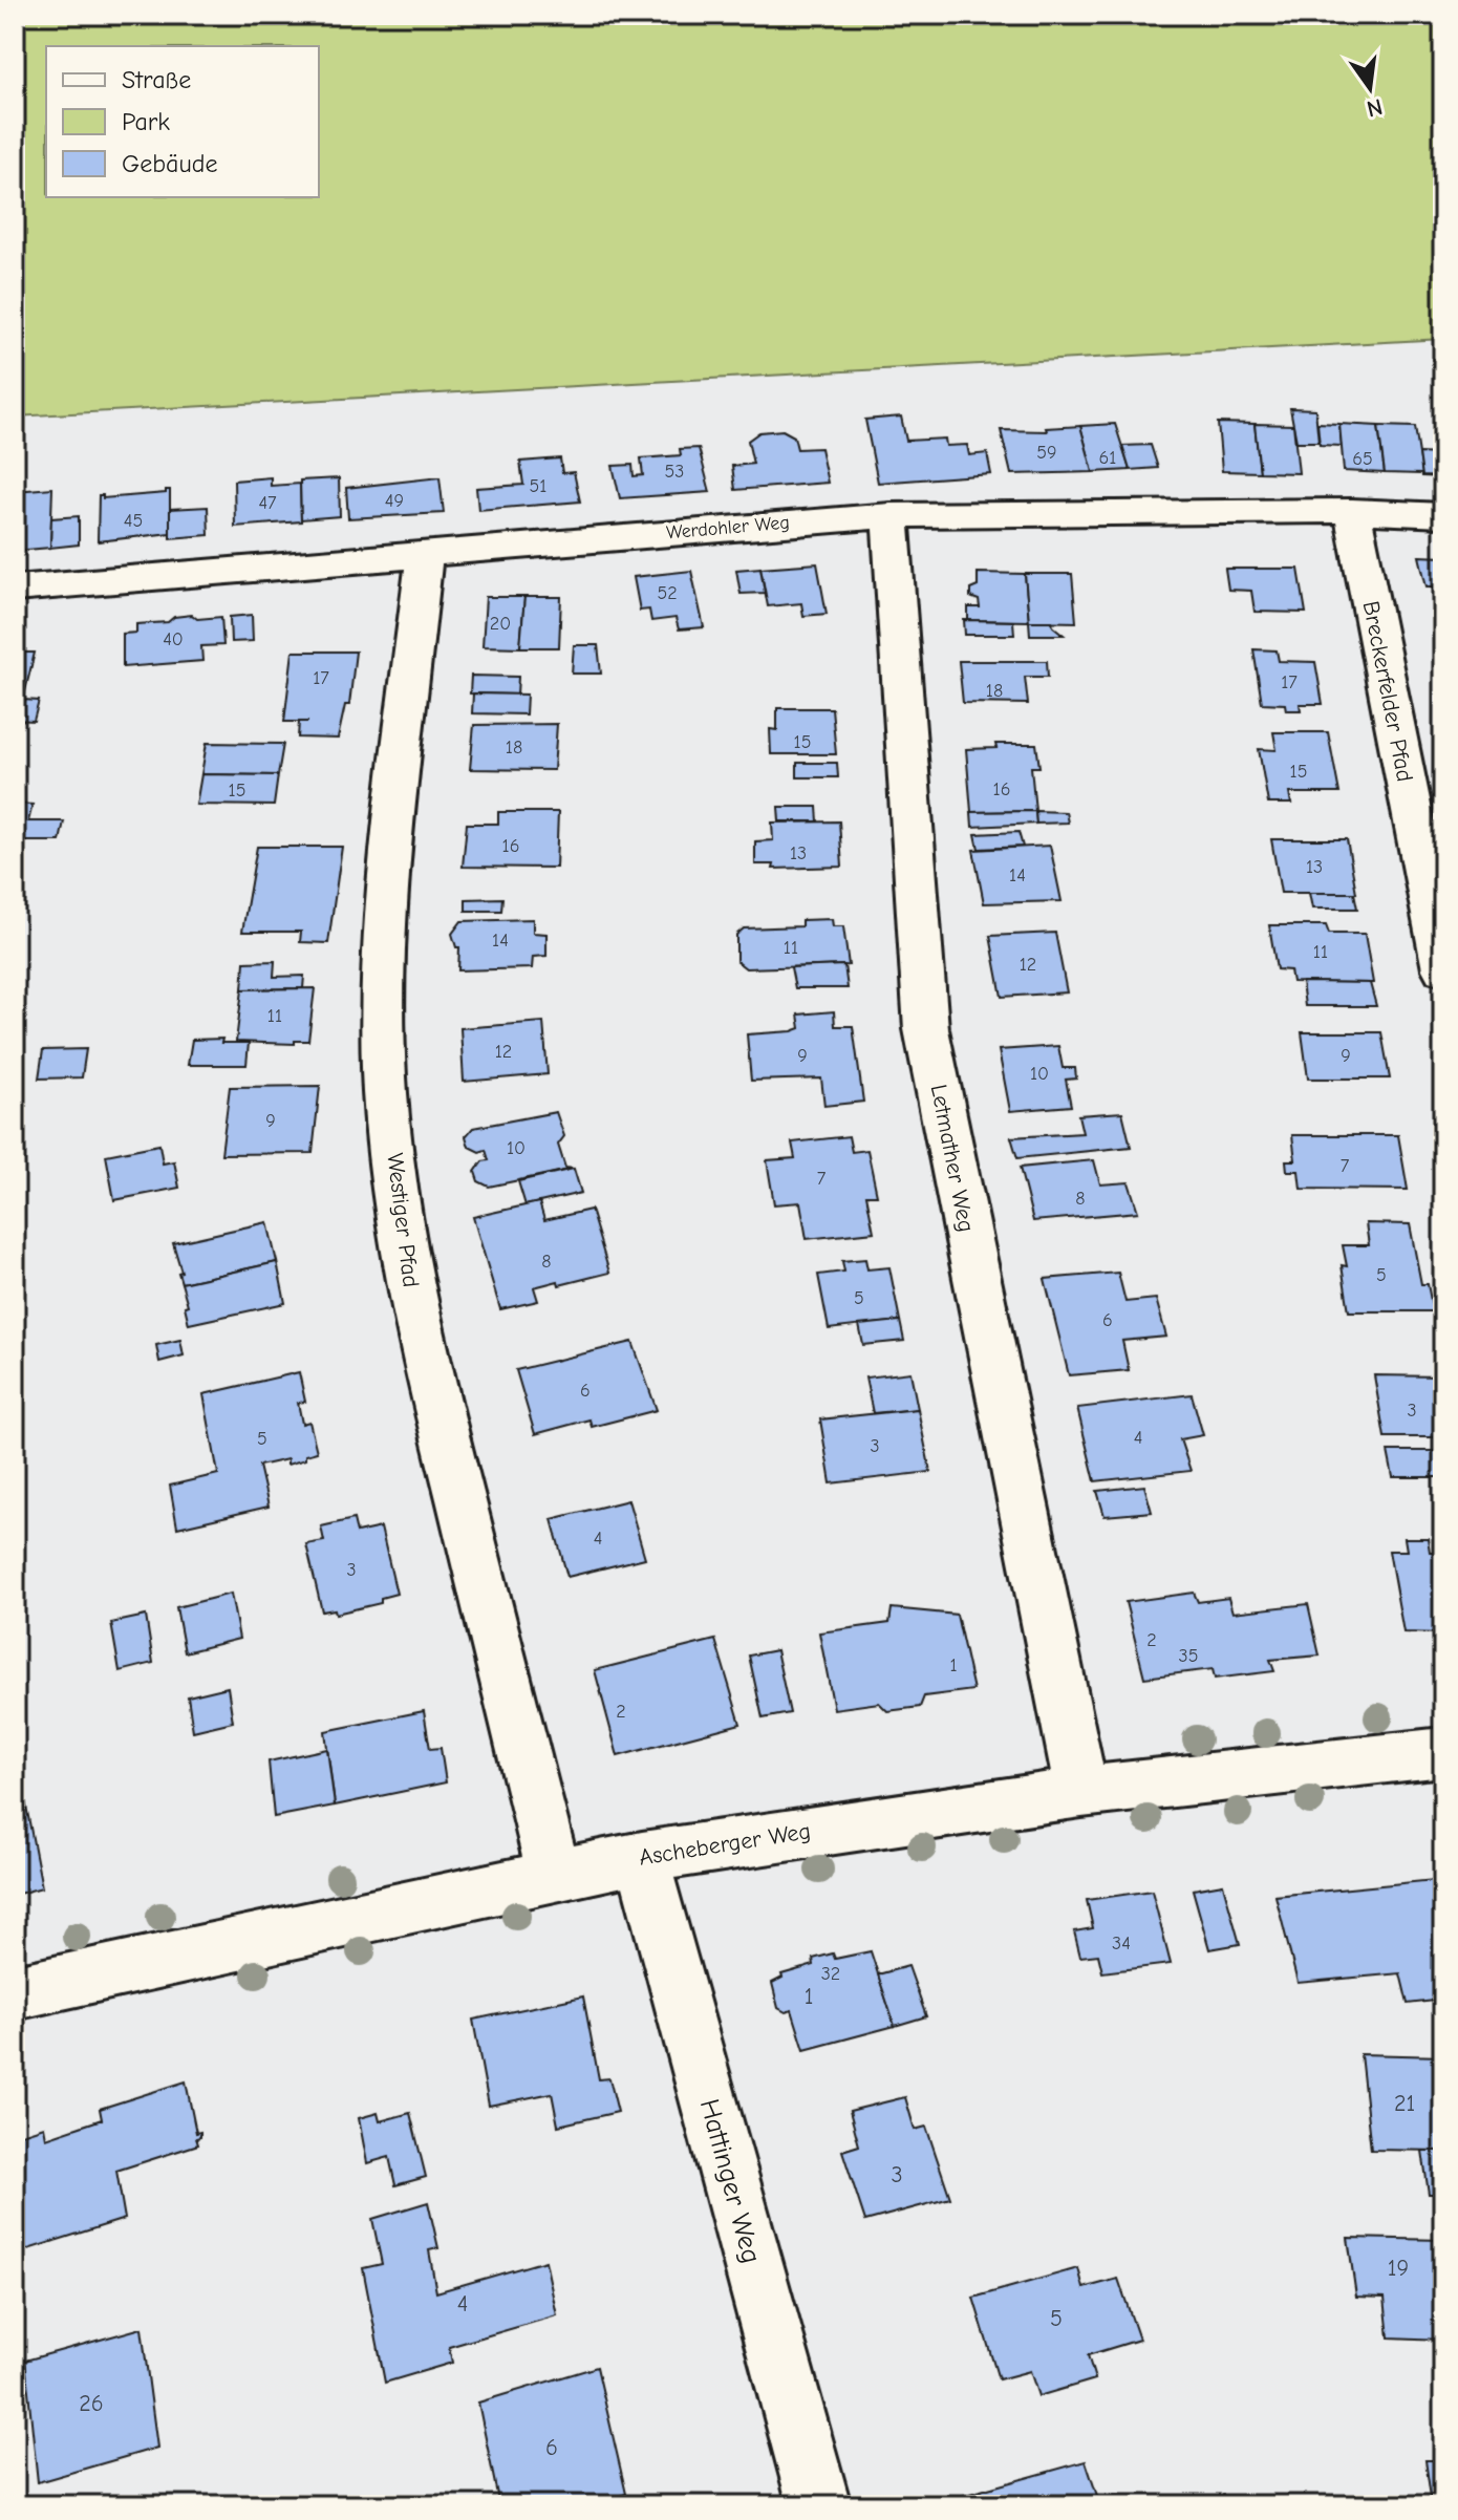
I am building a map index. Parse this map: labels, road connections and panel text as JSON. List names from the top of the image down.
{
  "streets": {
    "street": [
      "Werdohler Weg",
      "Breckerfelder Pfad",
      "Letmather Weg",
      "Westiger Pfad",
      "Ascheberger Weg",
      "Hattinger Weg"
    ]
  },
  "crossings": [
    ["Werdohler Weg", "Breckerfelder Pfad"],
    ["Werdohler Weg", "Letmather Weg"],
    ["Werdohler Weg", "Westiger Pfad"],
    ["Letmather Weg", "Ascheberger Weg"],
    ["Westiger Pfad", "Ascheberger Weg"],
    ["Ascheberger Weg", "Hattinger Weg"]
  ],
  "house_numbers": [
    "59",
    "61",
    "65",
    "53",
    "51",
    "49",
    "47",
    "45",
    "52",
    "20",
    "40",
    "17",
    "17",
    "18",
    "15",
    "18",
    "15",
    "16",
    "15",
    "16",
    "13",
    "13",
    "14",
    "14",
    "11",
    "11",
    "12",
    "11",
    "12",
    "9",
    "9",
    "10",
    "9",
    "10",
    "7",
    "7",
    "8",
    "8",
    "5",
    "5",
    "6",
    "6",
    "3",
    "4",
    "5",
    "3",
    "4",
    "3",
    "2",
    "35",
    "1",
    "2",
    "34",
    "32",
    "1",
    "21",
    "3",
    "19",
    "4",
    "5",
    "26",
    "6"
  ],
  "legend": ["Straße", "Park", "Gebäude"],
  "north": "bottom"
}
